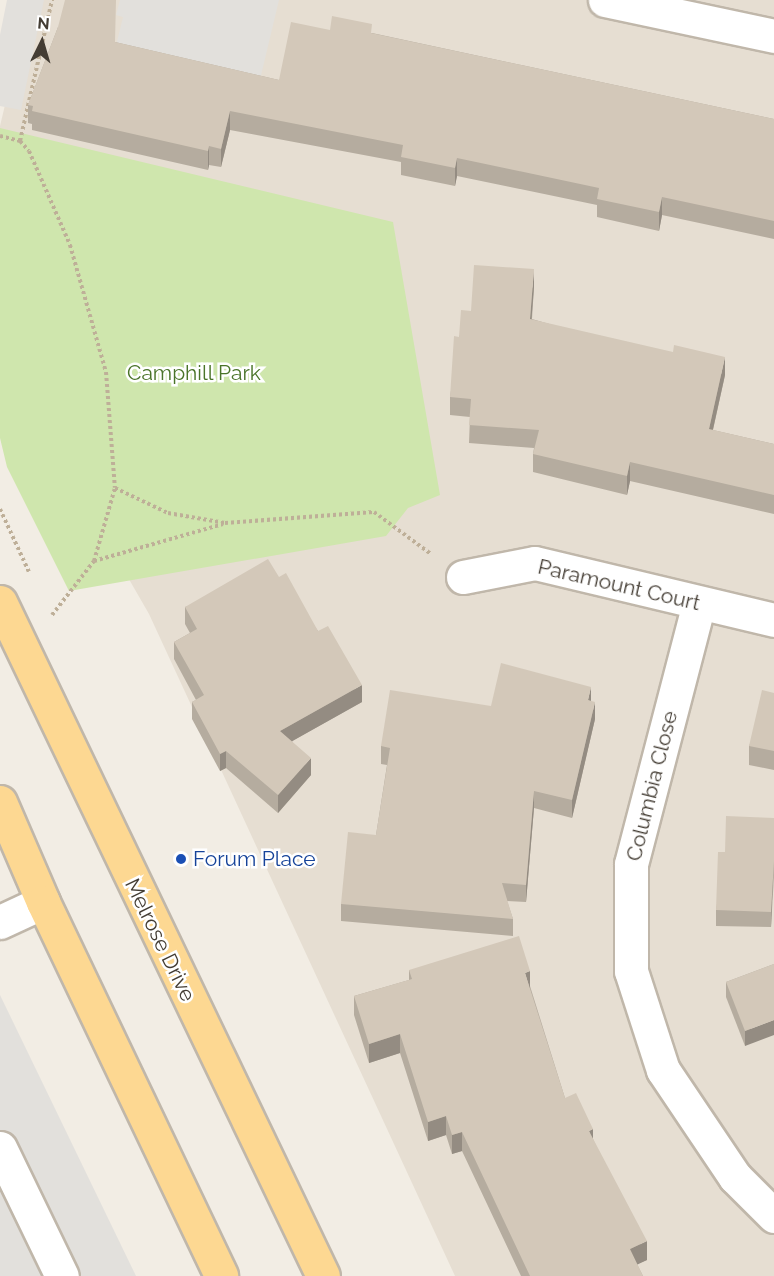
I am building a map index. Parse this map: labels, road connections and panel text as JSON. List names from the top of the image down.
{
  "streets": {
    "main road": ["Melrose Drive"],
    "street": ["Paramount Court", "Columbia Close"]
  },
  "crossings": [
    ["Paramount Court", "Columbia Close"]
  ],
  "parks": ["Camphill Park"],
  "places": ["Forum Place"],
  "north": "top"
}
